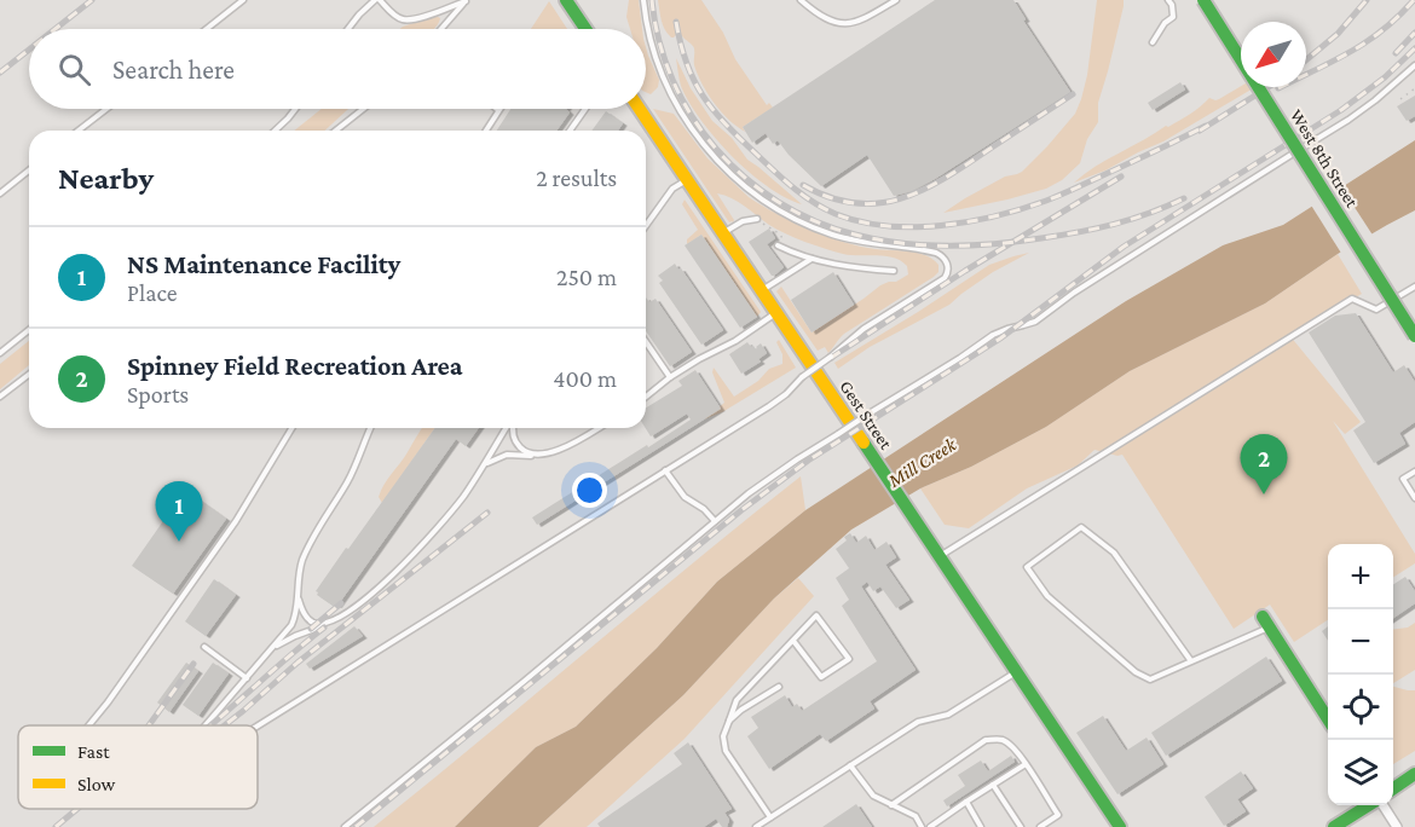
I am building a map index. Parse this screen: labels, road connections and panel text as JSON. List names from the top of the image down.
{
  "streets": {
    "street": ["West 8th Street", "Gest Street"]
  },
  "water": ["Mill Creek"],
  "legend": ["Fast", "Slow"],
  "north": "bottom left",
  "page": {
    "search": "Search here",
    "heading": ["Nearby", "2 results"],
    "list": [
      {
        "mark": "1",
        "name": "NS Maintenance Facility",
        "note": "Place",
        "value": "250 m"
      },
      {
        "mark": "2",
        "name": "Spinney Field Recreation Area",
        "note": "Sports",
        "value": "400 m"
      }
    ],
    "pins": ["2", "1"],
    "map_buttons": ["+", "−"]
  }
}
